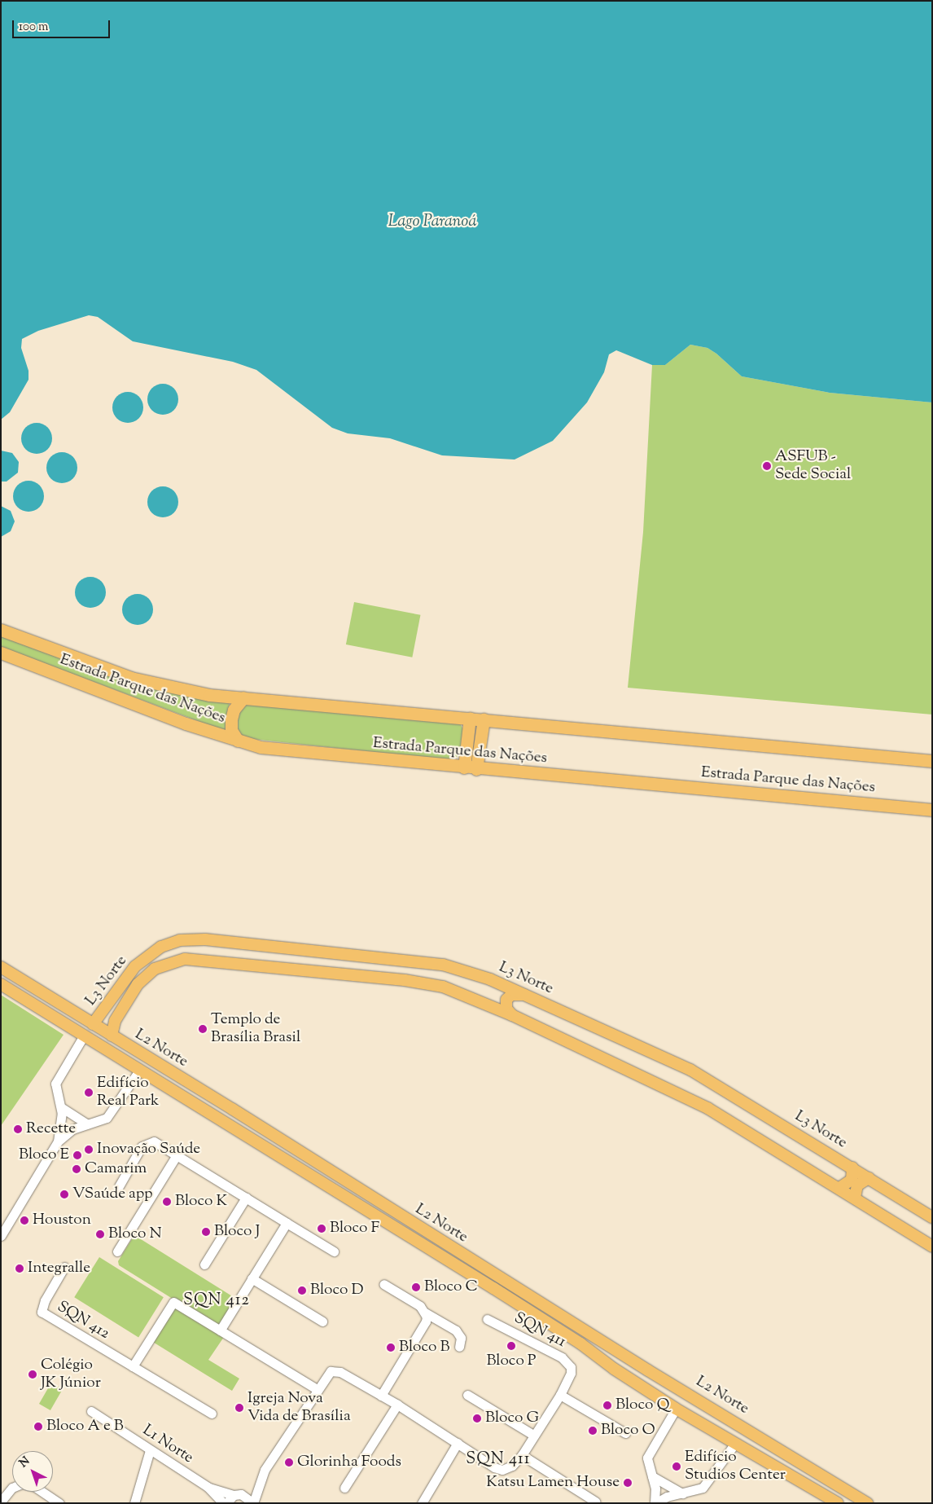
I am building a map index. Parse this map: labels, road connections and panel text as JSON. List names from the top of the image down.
{
  "streets": {
    "highway": ["Estrada Parque das Nações"],
    "main road": ["L3 Norte", "L2 Norte"],
    "street": ["SQN 412", "SQN 411", "L1 Norte"]
  },
  "crossings": [
    ["L3 Norte", "L2 Norte"]
  ],
  "districts": ["SQN 412", "SQN 411"],
  "water": ["Lago Paranoá"],
  "places": [
    "ASFUB - Sede Social",
    "Templo de Brasília Brasil",
    "Edifício Real Park",
    "Recette",
    "Inovação Saúde",
    "Bloco E",
    "Camarim",
    "VSaúde app",
    "Bloco K",
    "Houston",
    "Bloco F",
    "Bloco J",
    "Bloco N",
    "Integralle",
    "Bloco C",
    "Bloco D",
    "Bloco P",
    "Bloco B",
    "Colégio JK Júnior",
    "Bloco Q",
    "Igreja Nova Vida de Brasília",
    "Bloco G",
    "Bloco A e B",
    "Bloco O",
    "Glorinha Foods",
    "Edifício Studios Center",
    "Katsu Lamen House"
  ],
  "scale_bar": "100 m",
  "north": "top left"
}
